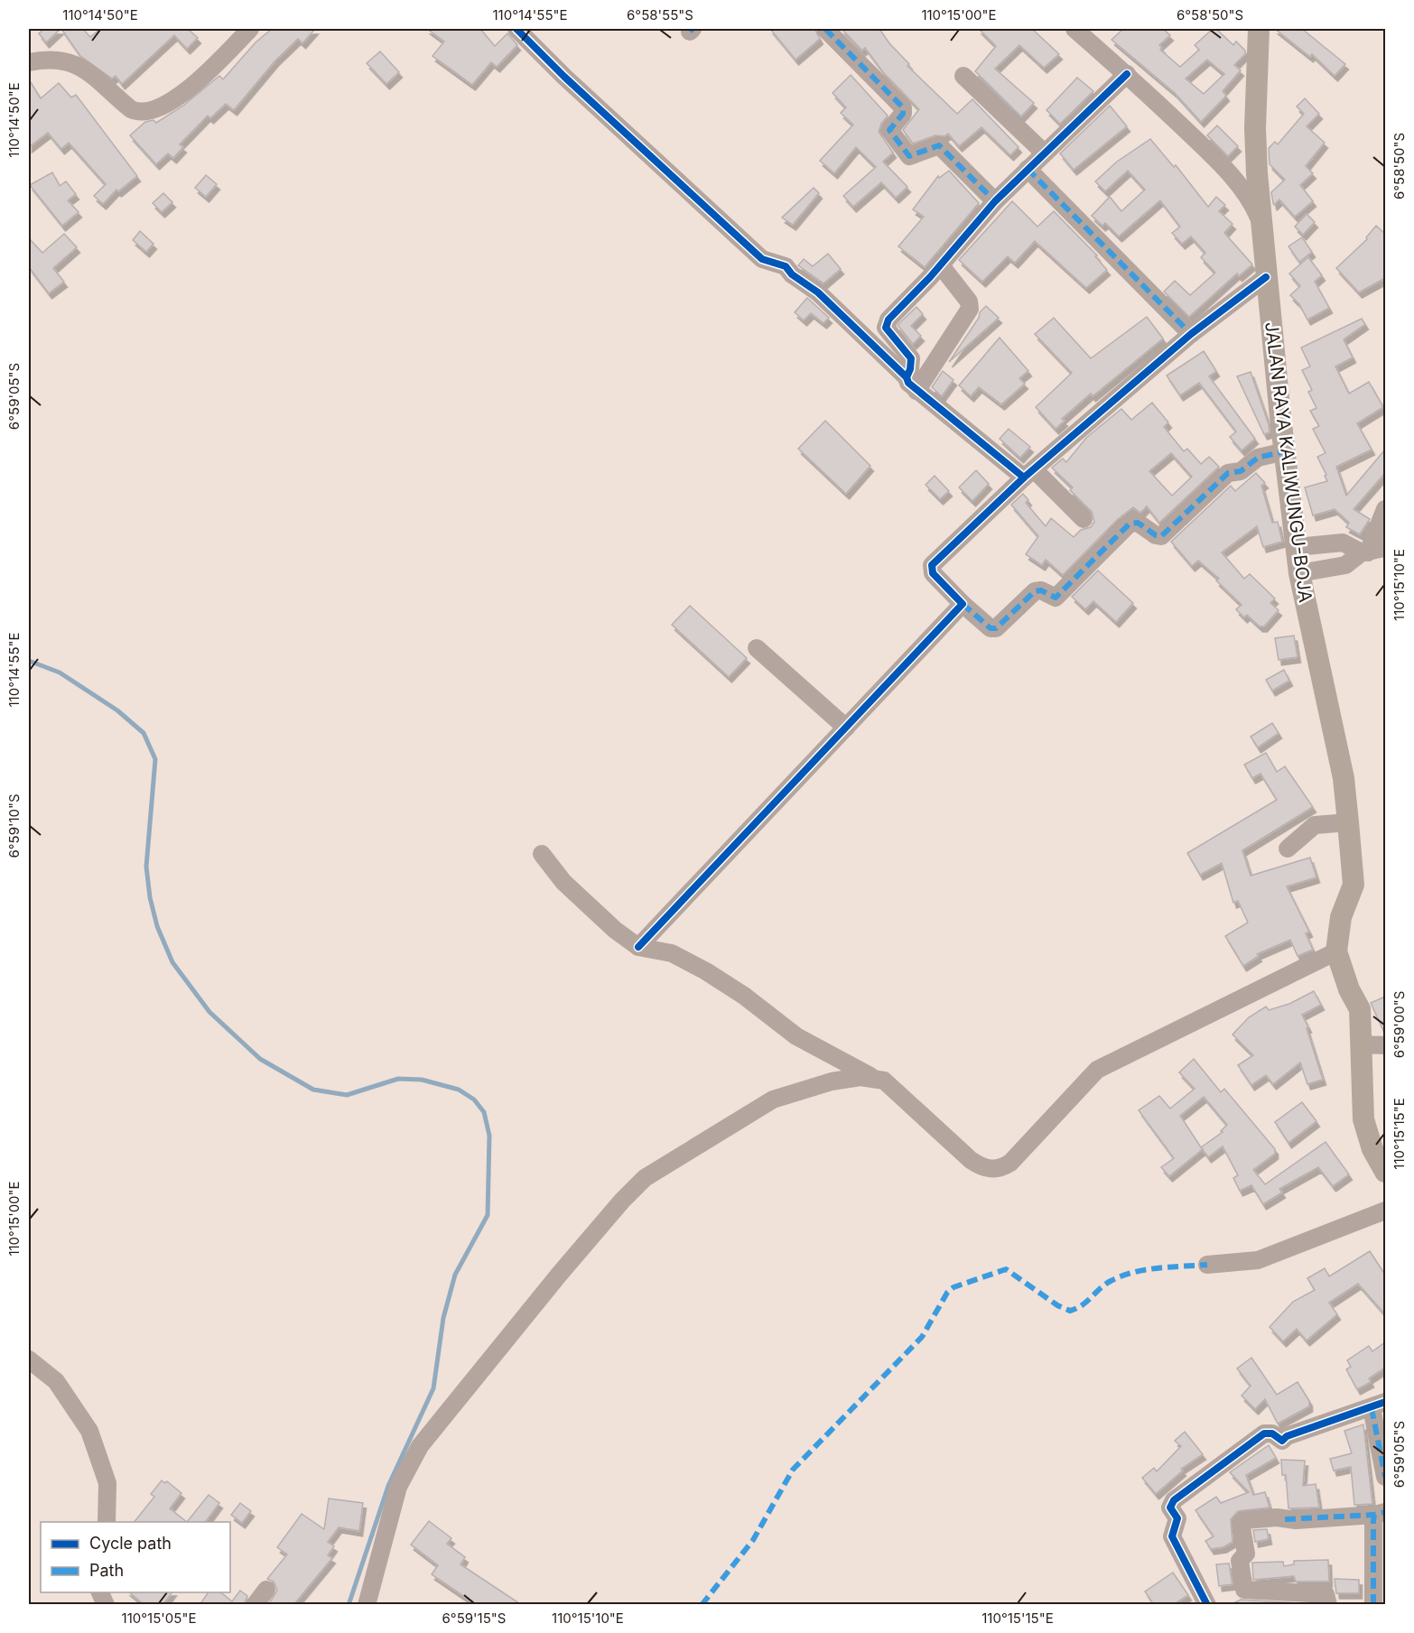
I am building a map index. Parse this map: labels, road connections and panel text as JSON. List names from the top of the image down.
{
  "streets": {
    "main road": ["JALAN RAYA KALIWUNGU-BOJA"]
  },
  "legend": ["Cycle path", "Path"],
  "coordinates": [
    "110°14'50\"E",
    "110°14'55\"E",
    "6°58'55\"S",
    "110°15'00\"E",
    "6°58'50\"S",
    "6°59'05\"S",
    "110°15'10\"E",
    "6°59'10\"S",
    "6°59'00\"S",
    "110°15'15\"E",
    "110°15'05\"E",
    "6°59'15\"S"
  ]
}
